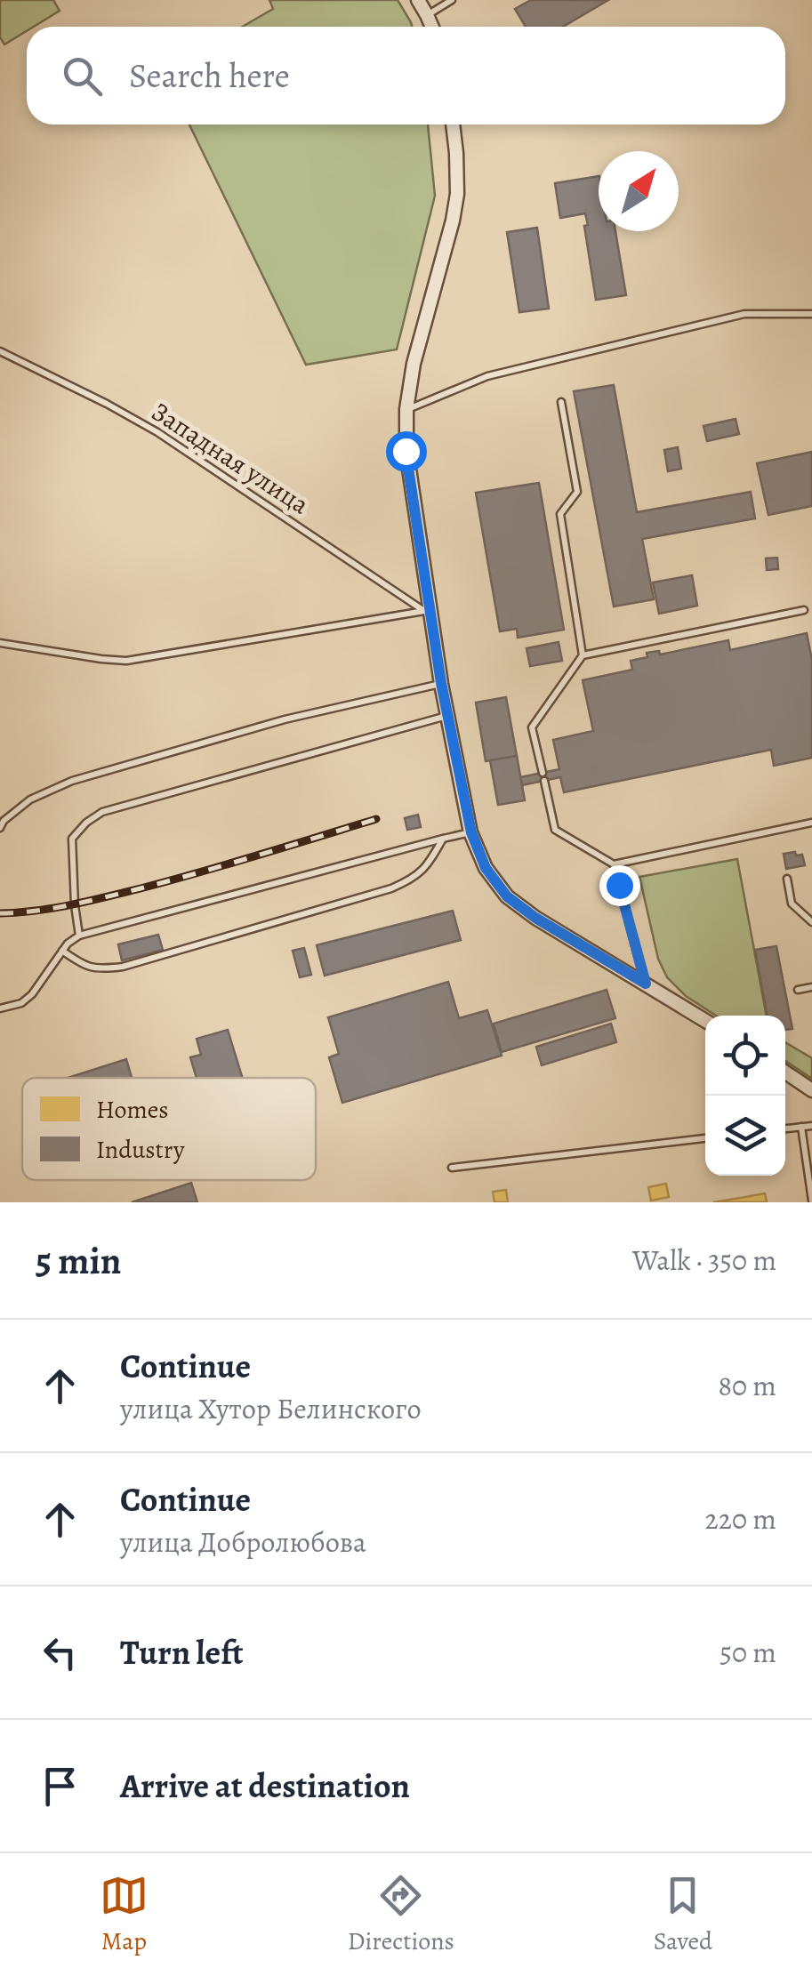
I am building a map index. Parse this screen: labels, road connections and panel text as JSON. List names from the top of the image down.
{
  "streets": {
    "lane": ["Западная улица"]
  },
  "legend": ["Homes", "Industry"],
  "north": "top right",
  "page": {
    "search": "Search here",
    "heading": ["5 min", "Walk · 350 m"],
    "list": [
      ["Continue", "улица Хутор Белинского", "80 m"],
      ["Continue", "улица Добролюбова", "220 m"],
      ["Turn left", "50 m"],
      "Arrive at destination"
    ],
    "nav": ["Map", "Directions", "Saved"]
  }
}
